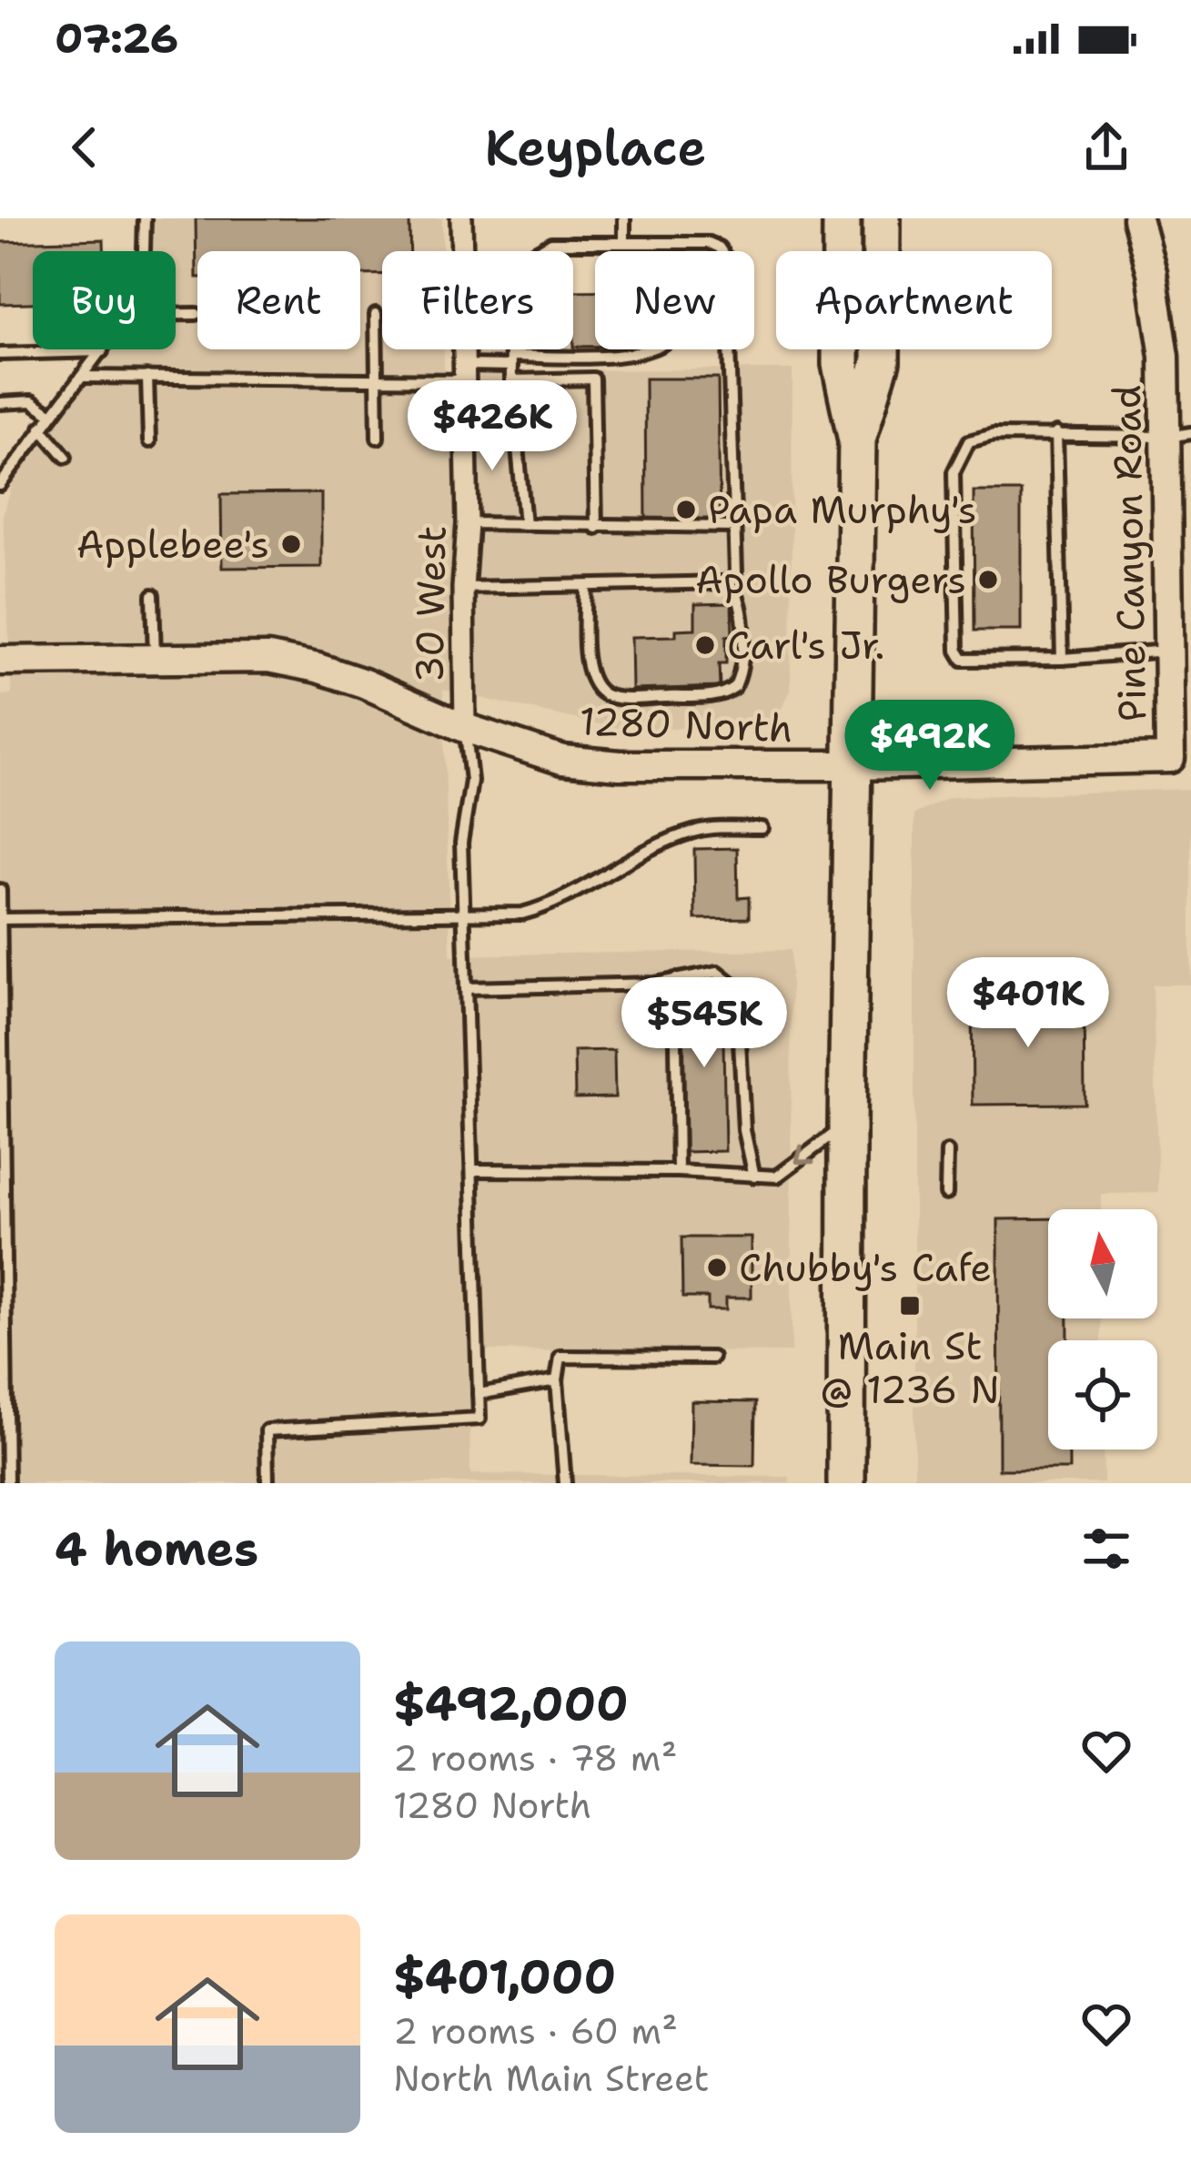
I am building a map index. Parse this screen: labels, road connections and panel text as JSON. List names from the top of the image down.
{
  "streets": {
    "street": ["Pine Canyon Road", "30 West", "1280 North"]
  },
  "crossings": [
    ["Pine Canyon Road", "1280 North"],
    ["30 West", "1280 North"]
  ],
  "places": {
    "other": [
      "Papa Murphy's",
      "Applebee's",
      "Apollo Burgers",
      "Carl's Jr.",
      "Chubby's Cafe"
    ],
    "transit": ["Main St @ 1236 N"]
  },
  "north": "top",
  "page": {
    "status": "07:26",
    "header": "Keyplace",
    "chip": [
      "Buy",
      "Rent",
      "Filters",
      "New",
      "Apartment"
    ],
    "price": [
      "$426K",
      "$492K",
      "$401K",
      "$545K"
    ],
    "heading": "4 homes",
    "list": [
      {
        "name": "$492,000",
        "note": "2 rooms · 78 m² · 1280 North"
      },
      {
        "name": "$401,000",
        "note": "2 rooms · 60 m² · North Main Street"
      }
    ]
  }
}
